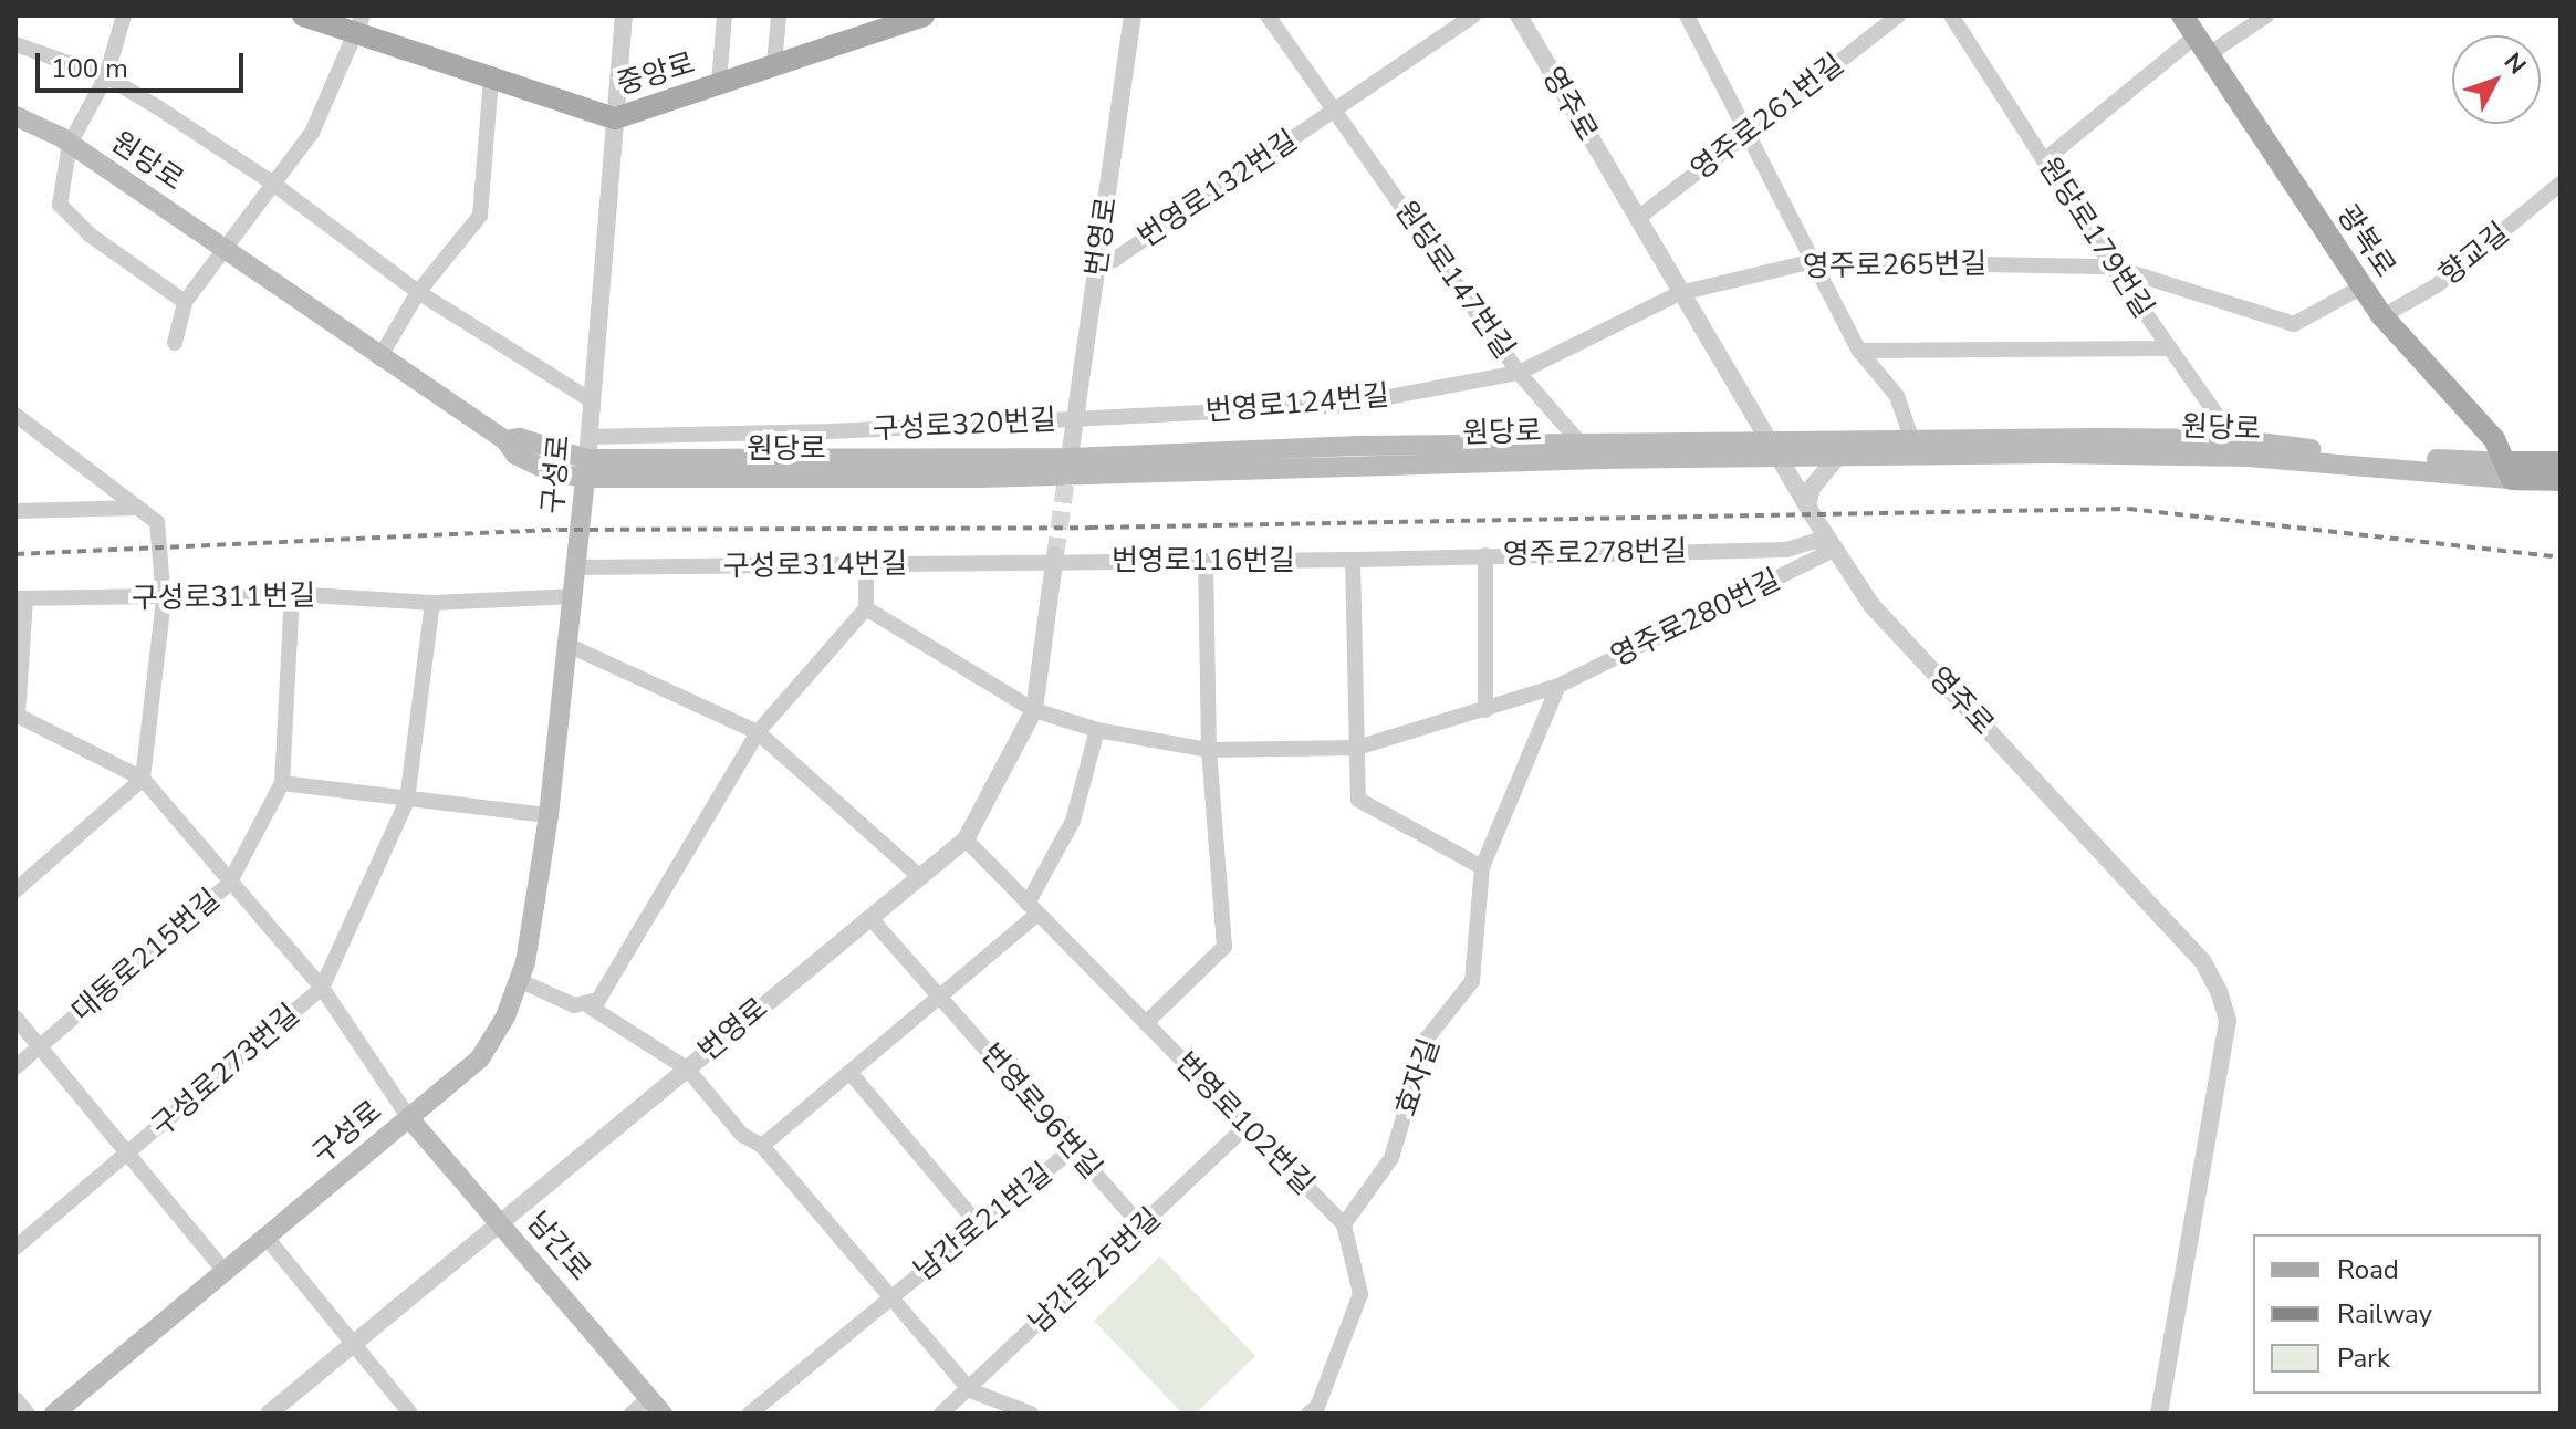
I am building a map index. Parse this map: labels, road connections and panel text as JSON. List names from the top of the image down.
{
  "streets": {
    "main road": [
      "중앙로",
      "원당로",
      "광복로",
      "구성로",
      "남간로"
    ],
    "street": [
      "영주로",
      "영주로261번길",
      "번영로132번길",
      "번영로",
      "원당로179번길",
      "향교길",
      "영주로265번길",
      "원당로147번길",
      "번영로124번길",
      "구성로320번길",
      "영주로278번길",
      "번영로116번길",
      "구성로314번길",
      "구성로311번길",
      "영주로280번길",
      "대동로215번길",
      "구성로273번길",
      "효자길",
      "번영로96번길",
      "번영로102번길",
      "남간로21번길",
      "남간로25번길"
    ]
  },
  "crossings": [
    ["중앙로", "구성로"],
    ["영주로", "영주로261번길"],
    ["영주로", "원당로"],
    ["영주로", "영주로265번길"],
    ["영주로", "영주로278번길"],
    ["영주로", "영주로280번길"],
    ["원당로", "번영로"],
    ["원당로", "원당로179번길"],
    ["원당로", "광복로"],
    ["원당로", "원당로147번길"],
    ["원당로", "구성로"],
    ["번영로132번길", "번영로"],
    ["번영로132번길", "원당로147번길"],
    ["번영로", "번영로124번길"],
    ["번영로", "구성로320번길"],
    ["번영로", "번영로116번길"],
    ["번영로", "구성로314번길"],
    ["번영로", "영주로280번길"],
    ["번영로", "번영로96번길"],
    ["번영로", "번영로102번길"],
    ["번영로", "남간로21번길"],
    ["번영로", "남간로"],
    ["원당로179번길", "영주로265번길"],
    ["광복로", "향교길"],
    ["광복로", "영주로265번길"],
    ["영주로265번길", "원당로147번길"],
    ["영주로265번길", "번영로124번길"],
    ["원당로147번길", "번영로124번길"],
    ["번영로124번길", "구성로320번길"],
    ["구성로320번길", "구성로"],
    ["구성로", "구성로314번길"],
    ["구성로", "구성로311번길"],
    ["구성로", "구성로273번길"],
    ["구성로", "남간로21번길"],
    ["구성로", "남간로"],
    ["영주로278번길", "번영로116번길"],
    ["영주로278번길", "영주로280번길"],
    ["번영로116번길", "구성로314번길"],
    ["구성로311번길", "대동로215번길"],
    ["영주로280번길", "효자길"],
    ["대동로215번길", "구성로273번길"],
    ["효자길", "번영로102번길"],
    ["번영로96번길", "남간로21번길"],
    ["번영로96번길", "남간로25번길"],
    ["번영로102번길", "남간로25번길"],
    ["남간로21번길", "남간로25번길"]
  ],
  "legend": ["Road", "Railway", "Park"],
  "scale_bar": "100 m",
  "north": "top right"
}
